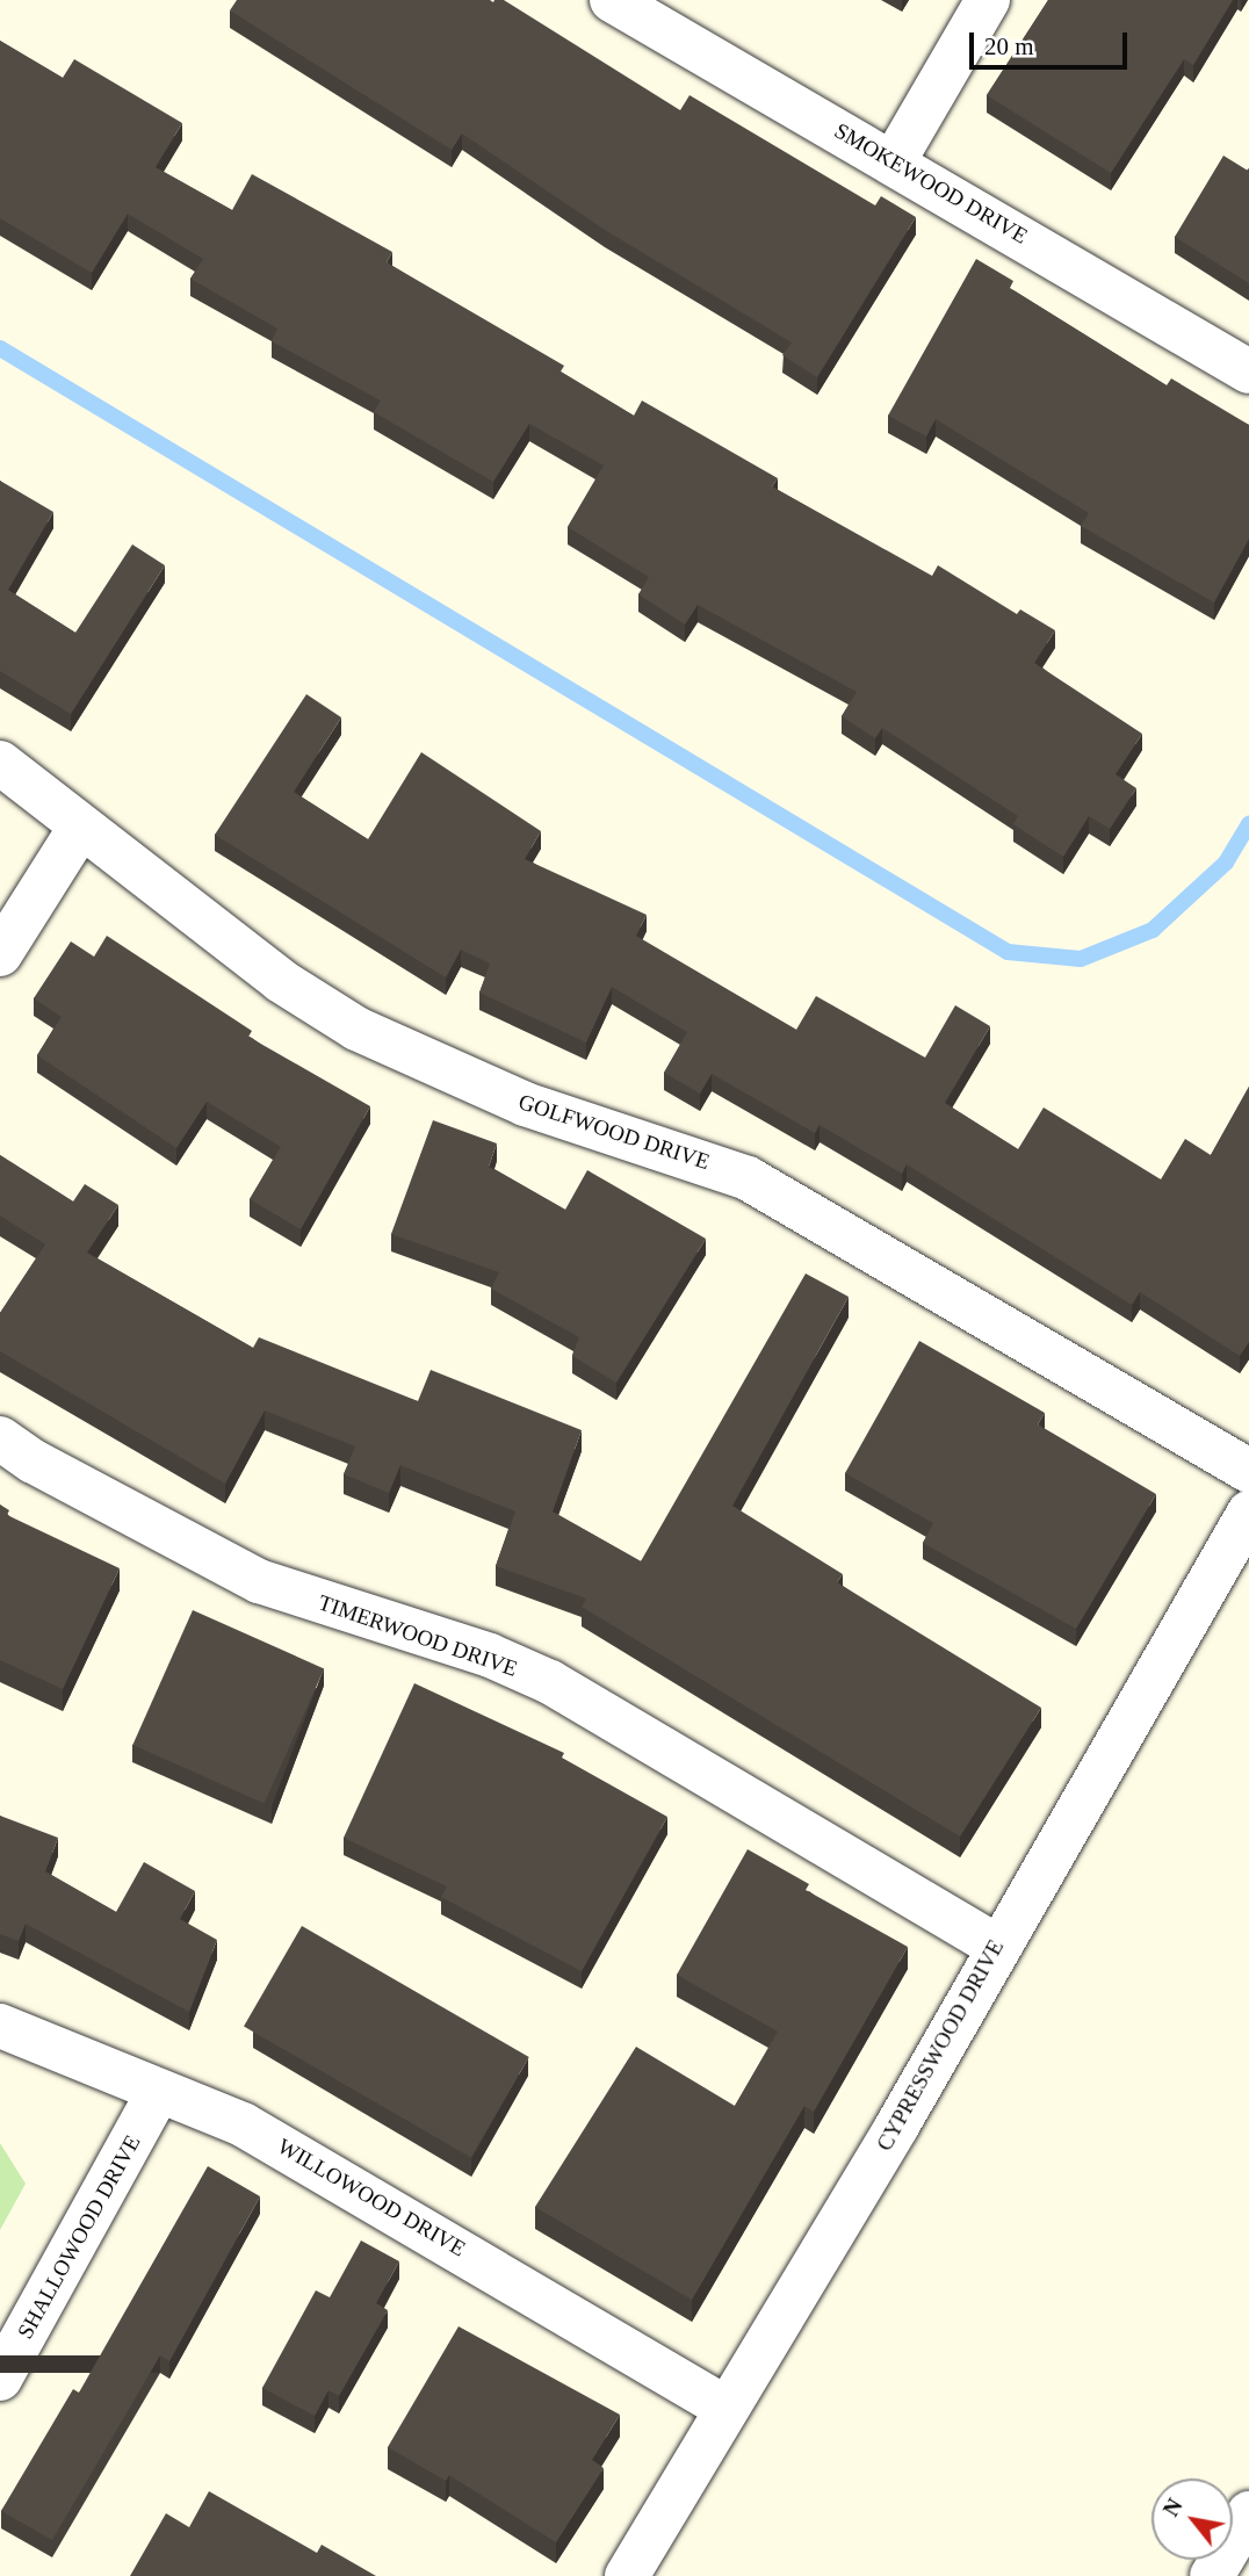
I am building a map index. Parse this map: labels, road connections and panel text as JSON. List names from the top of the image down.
{
  "streets": {
    "street": [
      "SMOKEWOOD DRIVE",
      "GOLFWOOD DRIVE",
      "TIMERWOOD DRIVE",
      "CYPRESSWOOD DRIVE",
      "WILLOWOOD DRIVE",
      "SHALLOWOOD DRIVE"
    ]
  },
  "crossings": [
    ["TIMERWOOD DRIVE", "CYPRESSWOOD DRIVE"],
    ["CYPRESSWOOD DRIVE", "WILLOWOOD DRIVE"],
    ["WILLOWOOD DRIVE", "SHALLOWOOD DRIVE"]
  ],
  "scale_bar": "20 m",
  "north": "top left"
}
